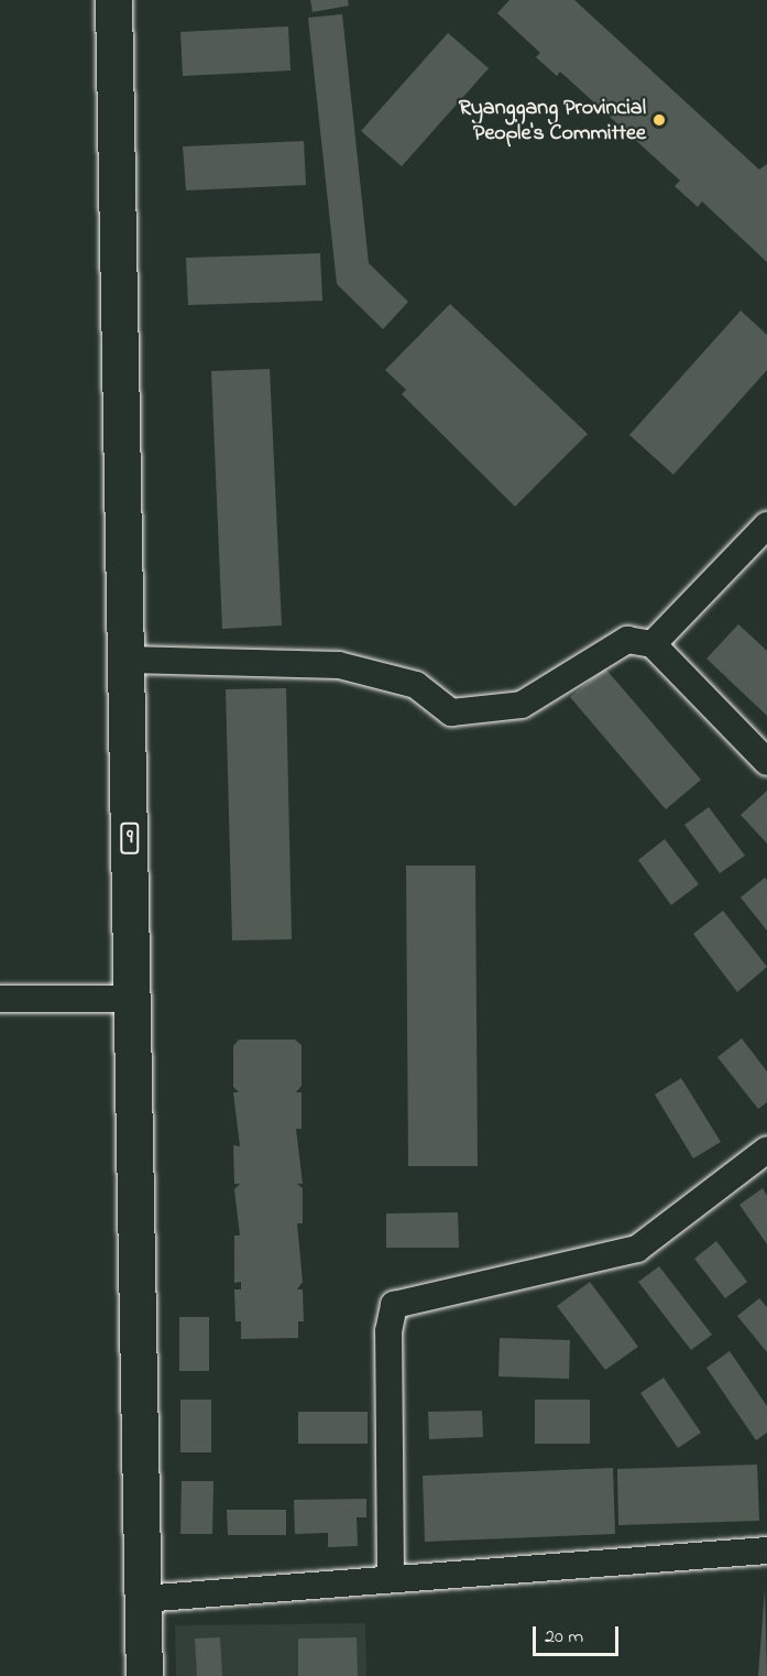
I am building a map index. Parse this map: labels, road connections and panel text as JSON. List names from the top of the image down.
{
  "streets": {
    "main road": ["9"]
  },
  "places": ["Ryanggang Provincial People's Committee"],
  "scale_bar": "20 m"
}
